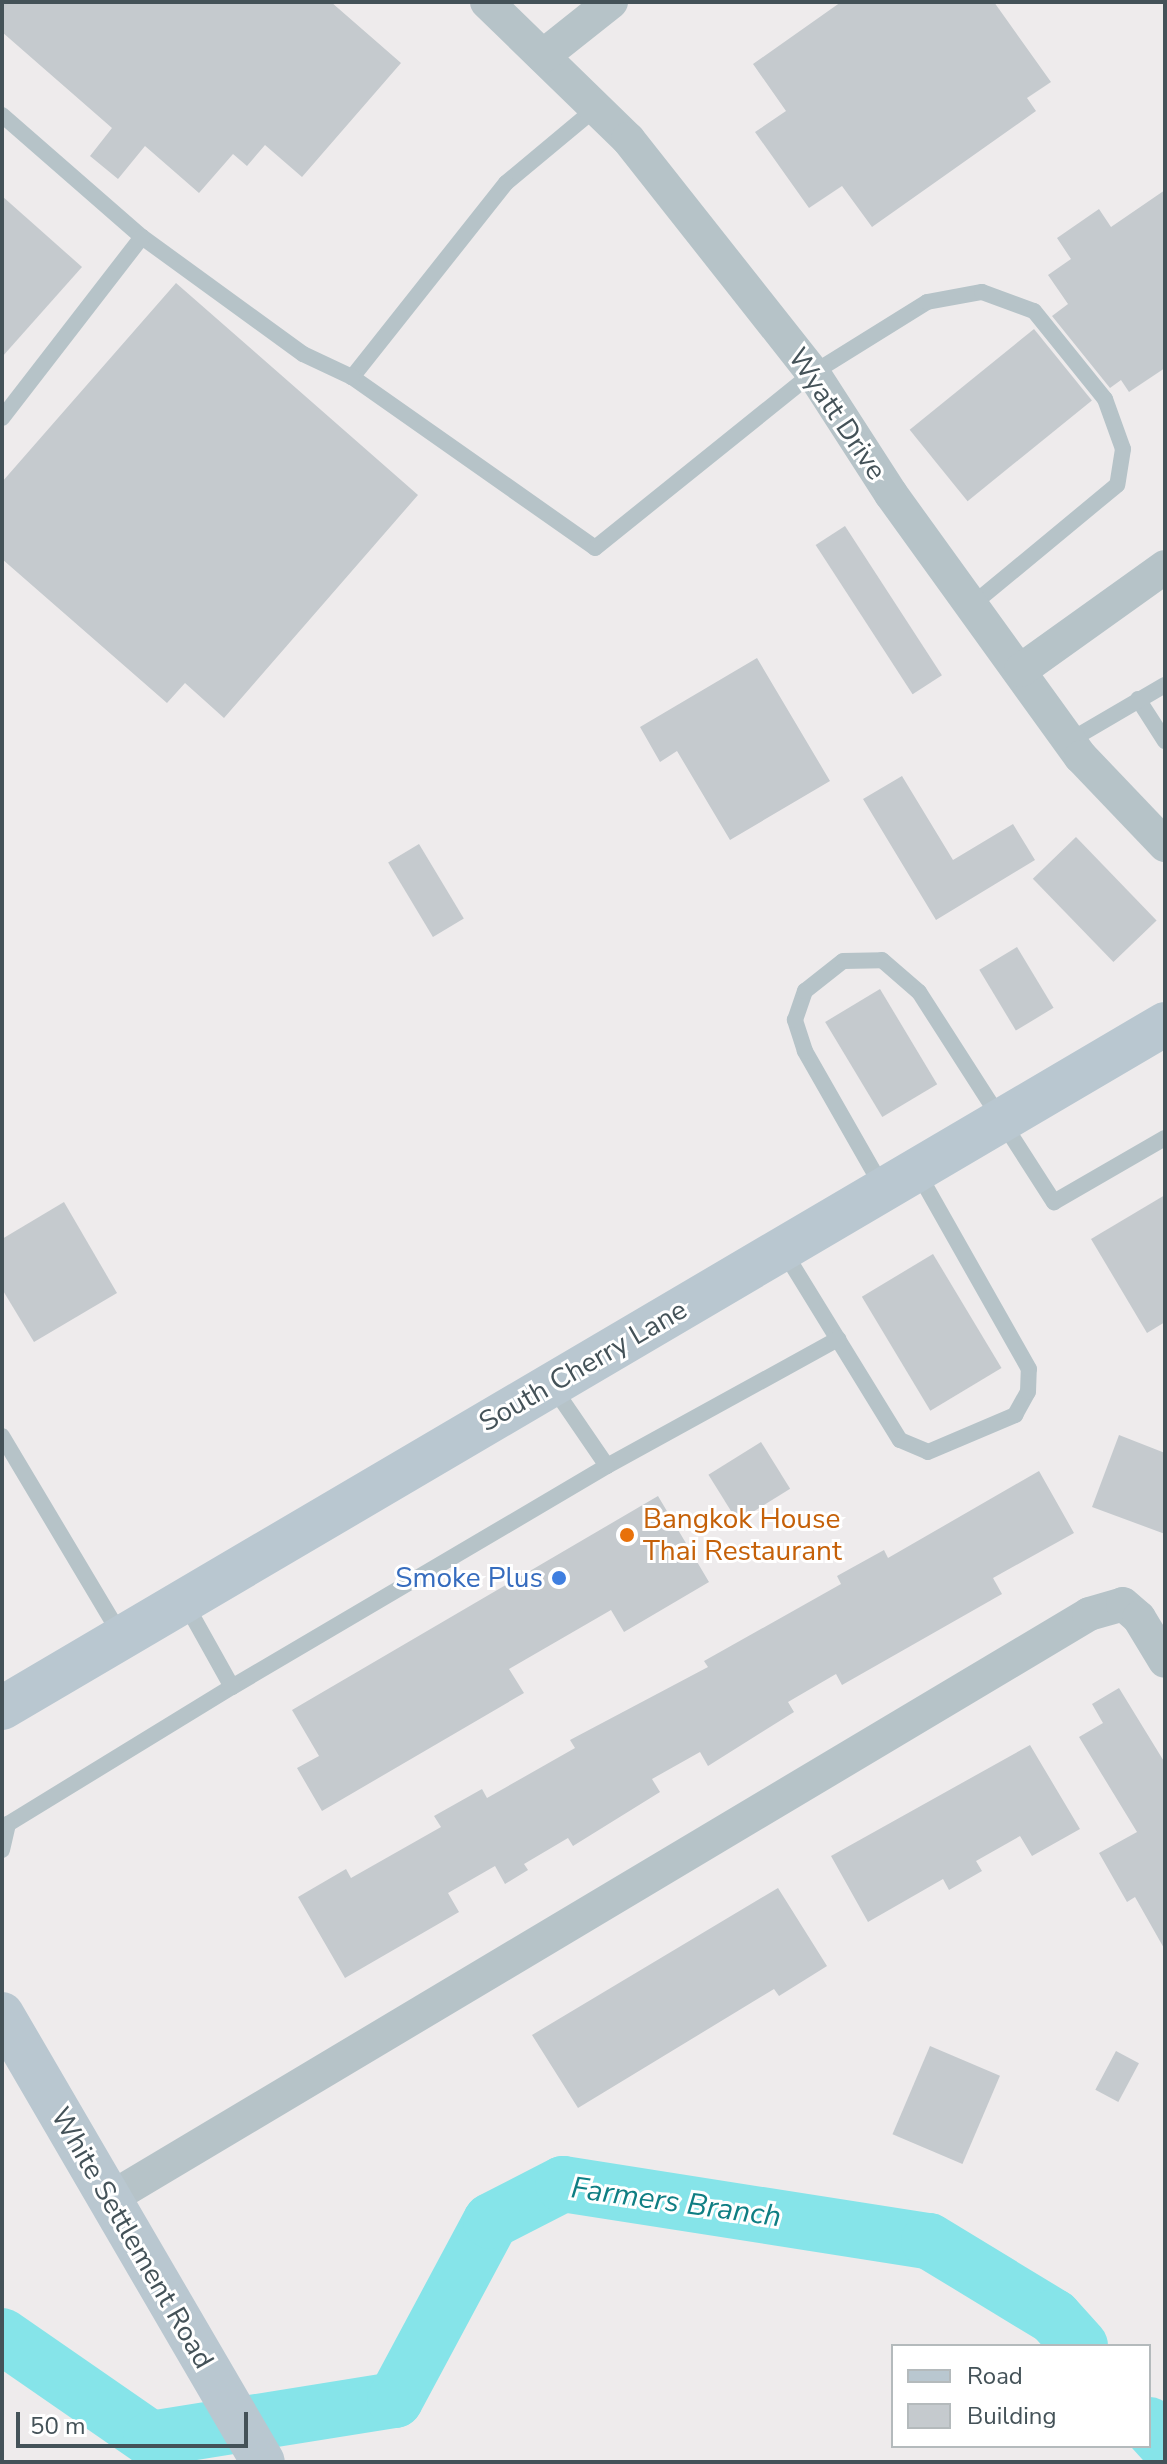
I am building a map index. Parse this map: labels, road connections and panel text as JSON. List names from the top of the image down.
{
  "streets": {
    "street": ["Wyatt Drive", "South Cherry Lane", "White Settlement Road"]
  },
  "water": ["Farmers Branch"],
  "places": ["Bangkok House Thai Restaurant", "Smoke Plus"],
  "legend": ["Road", "Building"],
  "scale_bar": "50 m"
}
